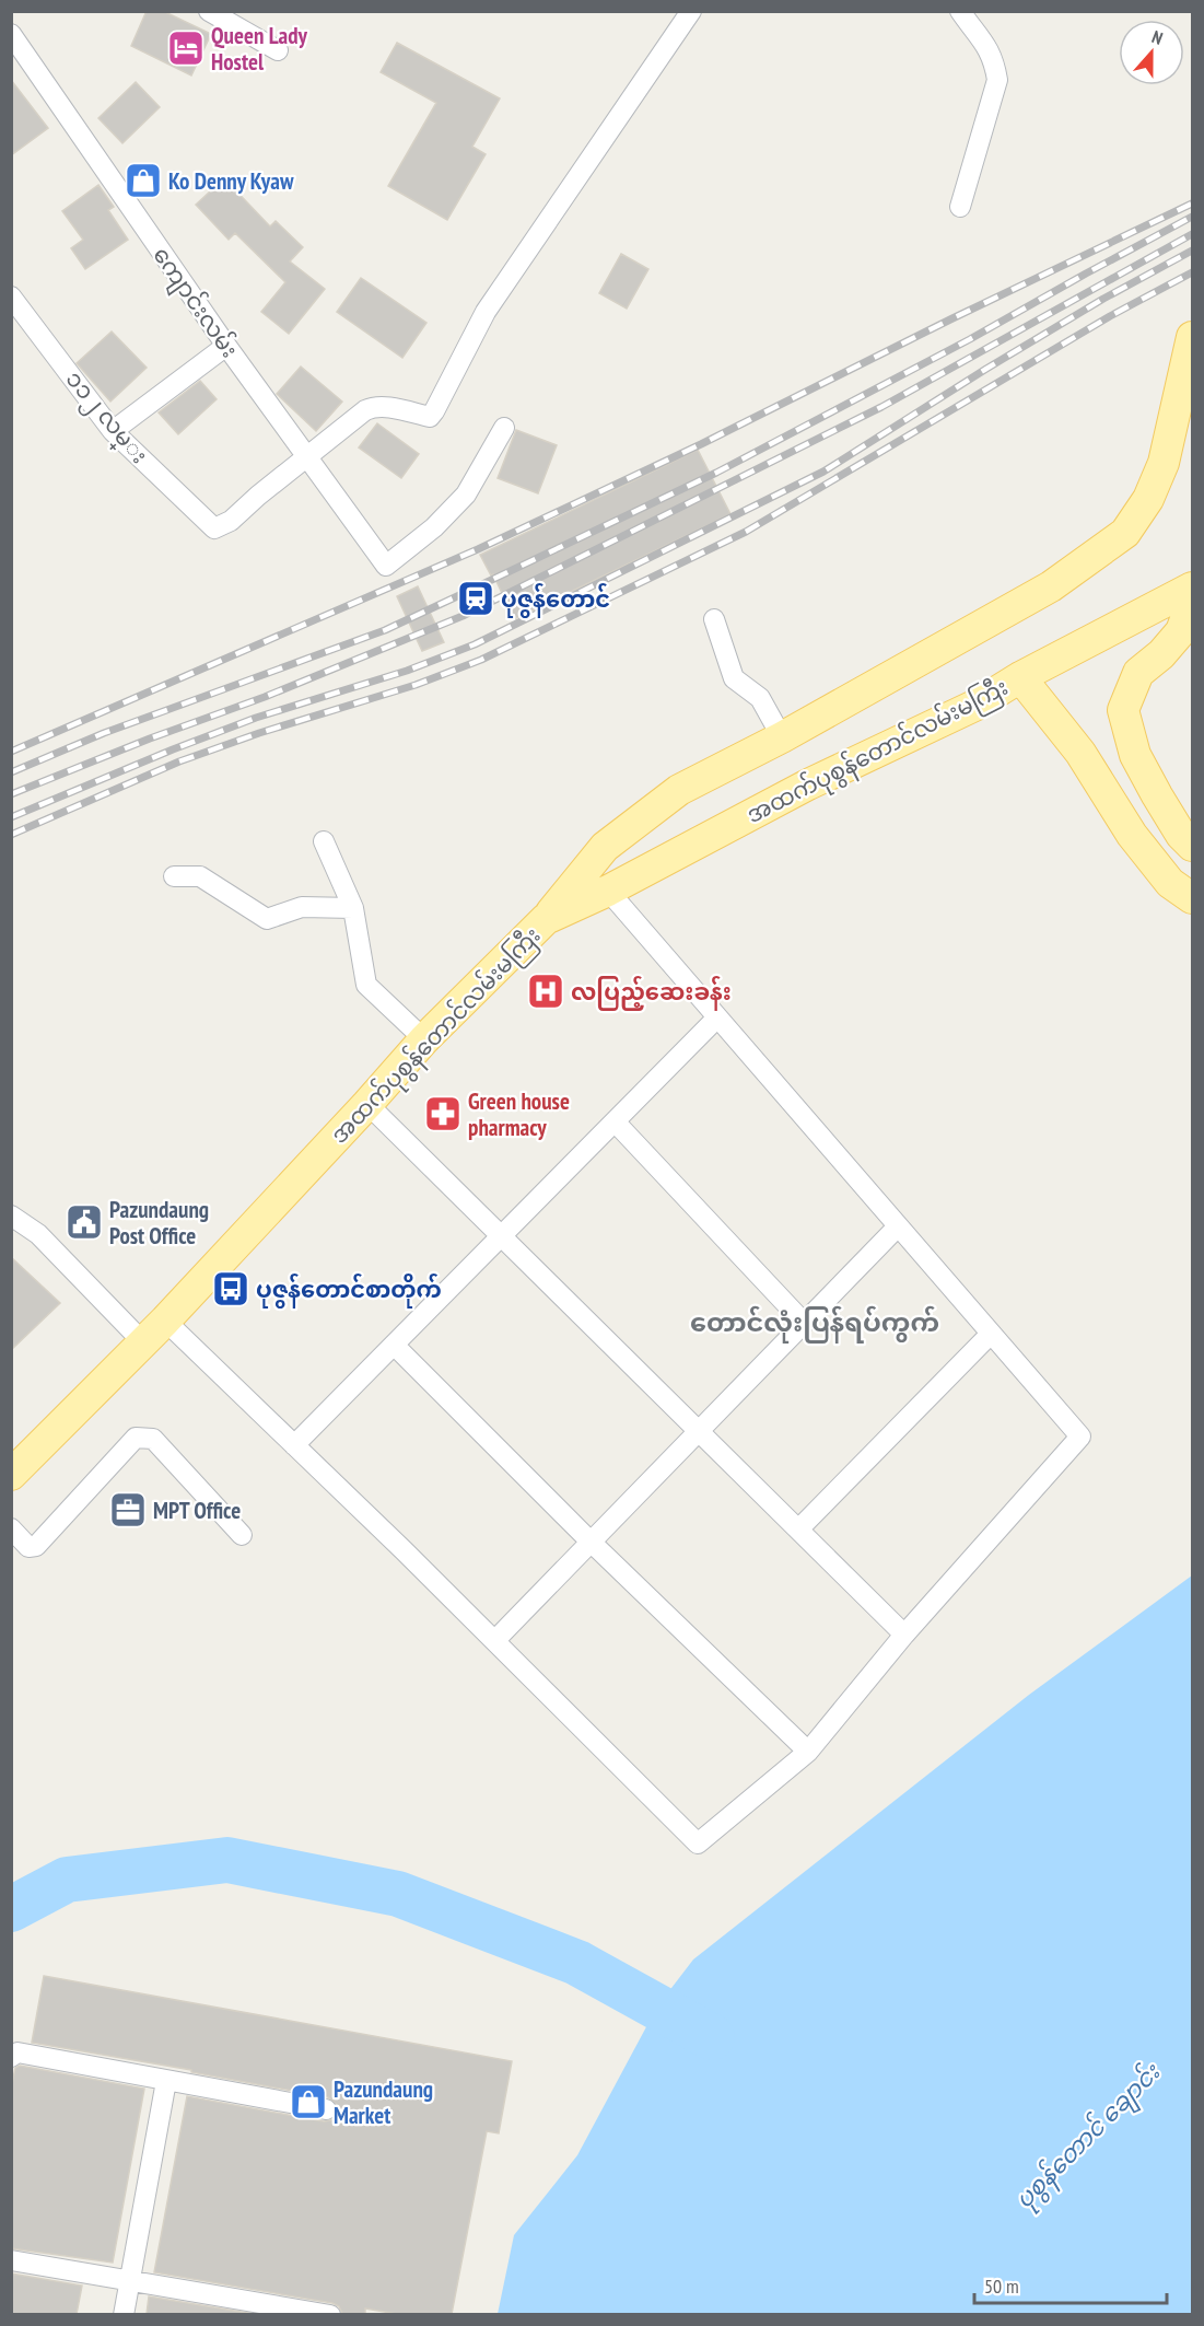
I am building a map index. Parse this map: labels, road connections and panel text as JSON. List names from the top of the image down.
{
  "streets": {
    "main road": ["အထက်ပုစွန်တောင်လမ်းမကြီး"],
    "street": ["ကျောင်းလမ်း", "၁၁၂ လမ္း"]
  },
  "crossings": [
    ["ကျောင်းလမ်း", "၁၁၂ လမ္း"]
  ],
  "districts": ["တောင်လုံးပြန်ရပ်ကွက်"],
  "water": ["ပုစွန်တောင် ချောင်း"],
  "places": {
    "hotel": ["Queen Lady Hostel"],
    "shop": ["Ko Denny Kyaw", "Pazundaung Market"],
    "station": ["ပုဇွန်တောင်"],
    "hospital": ["လပြည့်ဆေးခန်း"],
    "pharmacy": ["Green house pharmacy"],
    "public building": ["Pazundaung Post Office"],
    "bus stop": ["ပုဇွန်တောင်စာတိုက်"],
    "office": ["MPT Office"]
  },
  "scale_bar": "50 m",
  "north": "top"
}
